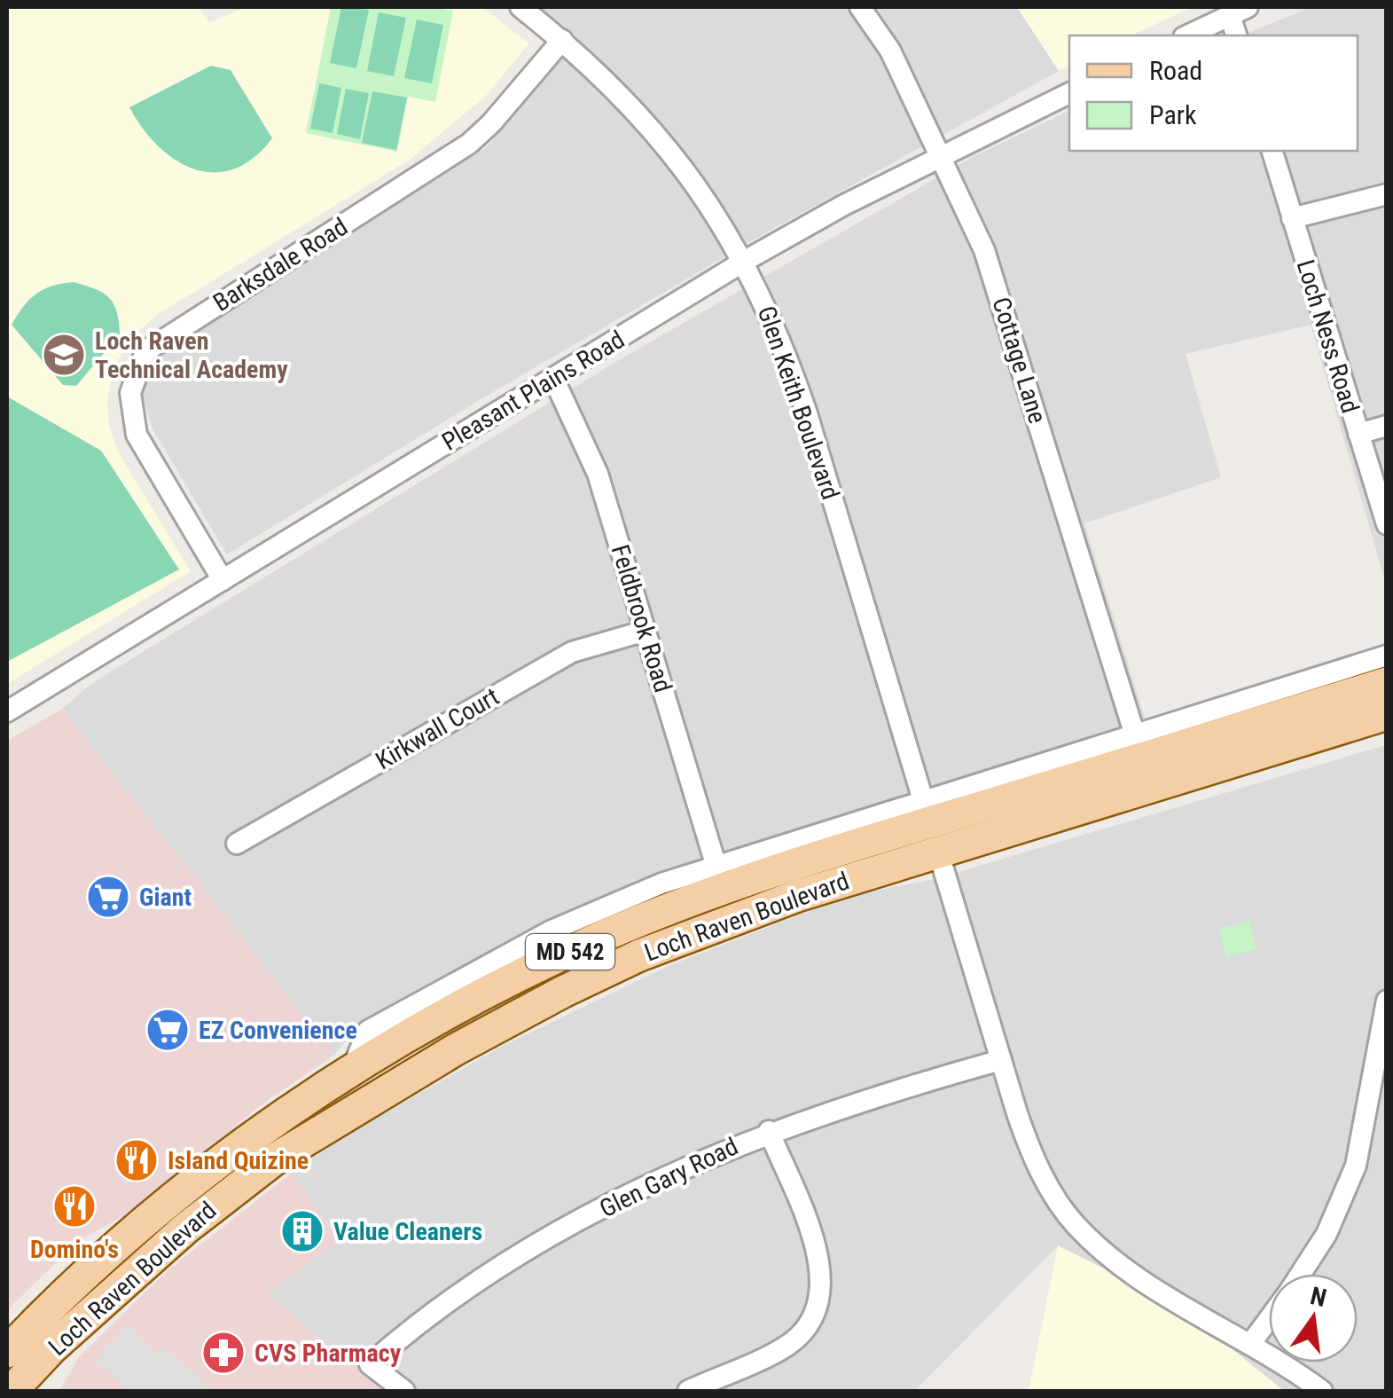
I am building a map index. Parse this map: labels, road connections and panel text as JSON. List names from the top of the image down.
{
  "streets": {
    "main road": ["Loch Raven Boulevard", "MD 542"],
    "street": [
      "Barksdale Road",
      "Loch Ness Road",
      "Cottage Lane",
      "Pleasant Plains Road",
      "Glen Keith Boulevard",
      "Feldbrook Road",
      "Kirkwall Court",
      "Glen Gary Road"
    ]
  },
  "crossings": [
    ["Barksdale Road", "Pleasant Plains Road"],
    ["Barksdale Road", "Glen Keith Boulevard"],
    ["Cottage Lane", "Pleasant Plains Road"],
    ["Cottage Lane", "Loch Raven Boulevard"],
    ["Pleasant Plains Road", "Glen Keith Boulevard"],
    ["Pleasant Plains Road", "Feldbrook Road"],
    ["Glen Keith Boulevard", "Loch Raven Boulevard"],
    ["Glen Keith Boulevard", "Glen Gary Road"],
    ["Feldbrook Road", "Kirkwall Court"],
    ["Feldbrook Road", "Loch Raven Boulevard"]
  ],
  "places": {
    "school or university": ["Loch Raven Technical Academy"],
    "supermarket": ["Giant", "EZ Convenience"],
    "restaurant": ["Island Quizine", "Domino's"],
    "building": ["Value Cleaners"],
    "pharmacy": ["CVS Pharmacy"]
  },
  "legend": ["Road", "Park"],
  "north": "top"
}
